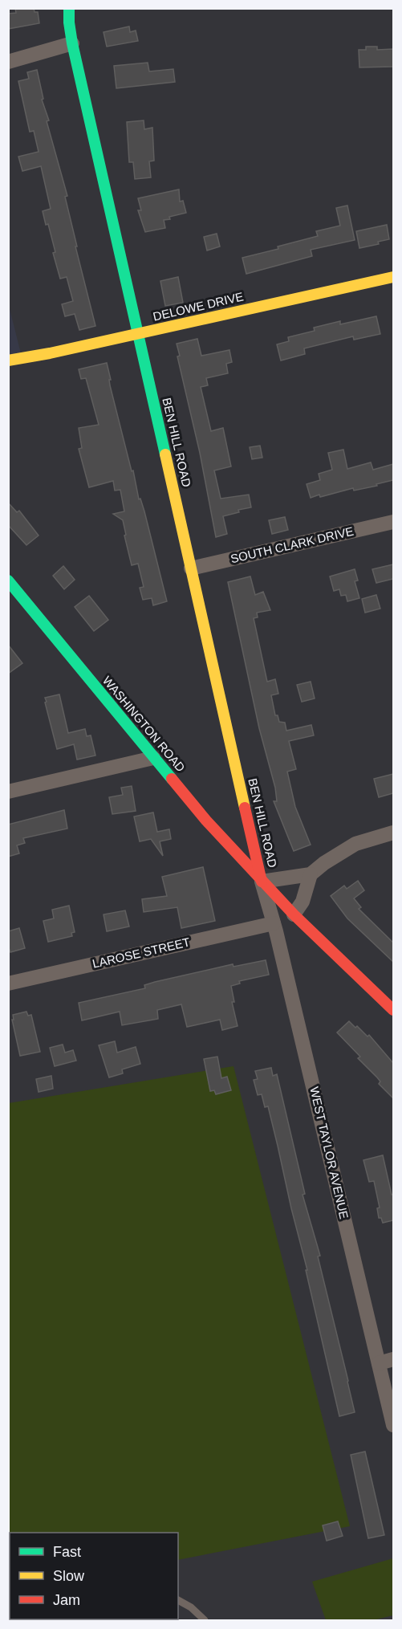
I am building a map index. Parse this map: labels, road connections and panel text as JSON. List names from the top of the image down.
{
  "streets": {
    "street": [
      "DELOWE DRIVE",
      "BEN HILL ROAD",
      "SOUTH CLARK DRIVE",
      "WASHINGTON ROAD",
      "LAROSE STREET",
      "WEST TAYLOR AVENUE"
    ]
  },
  "crossings": [
    ["DELOWE DRIVE", "BEN HILL ROAD"],
    ["BEN HILL ROAD", "SOUTH CLARK DRIVE"],
    ["BEN HILL ROAD", "WASHINGTON ROAD"],
    ["BEN HILL ROAD", "WEST TAYLOR AVENUE"],
    ["WASHINGTON ROAD", "WEST TAYLOR AVENUE"],
    ["LAROSE STREET", "WEST TAYLOR AVENUE"]
  ],
  "legend": ["Fast", "Slow", "Jam"]
}
